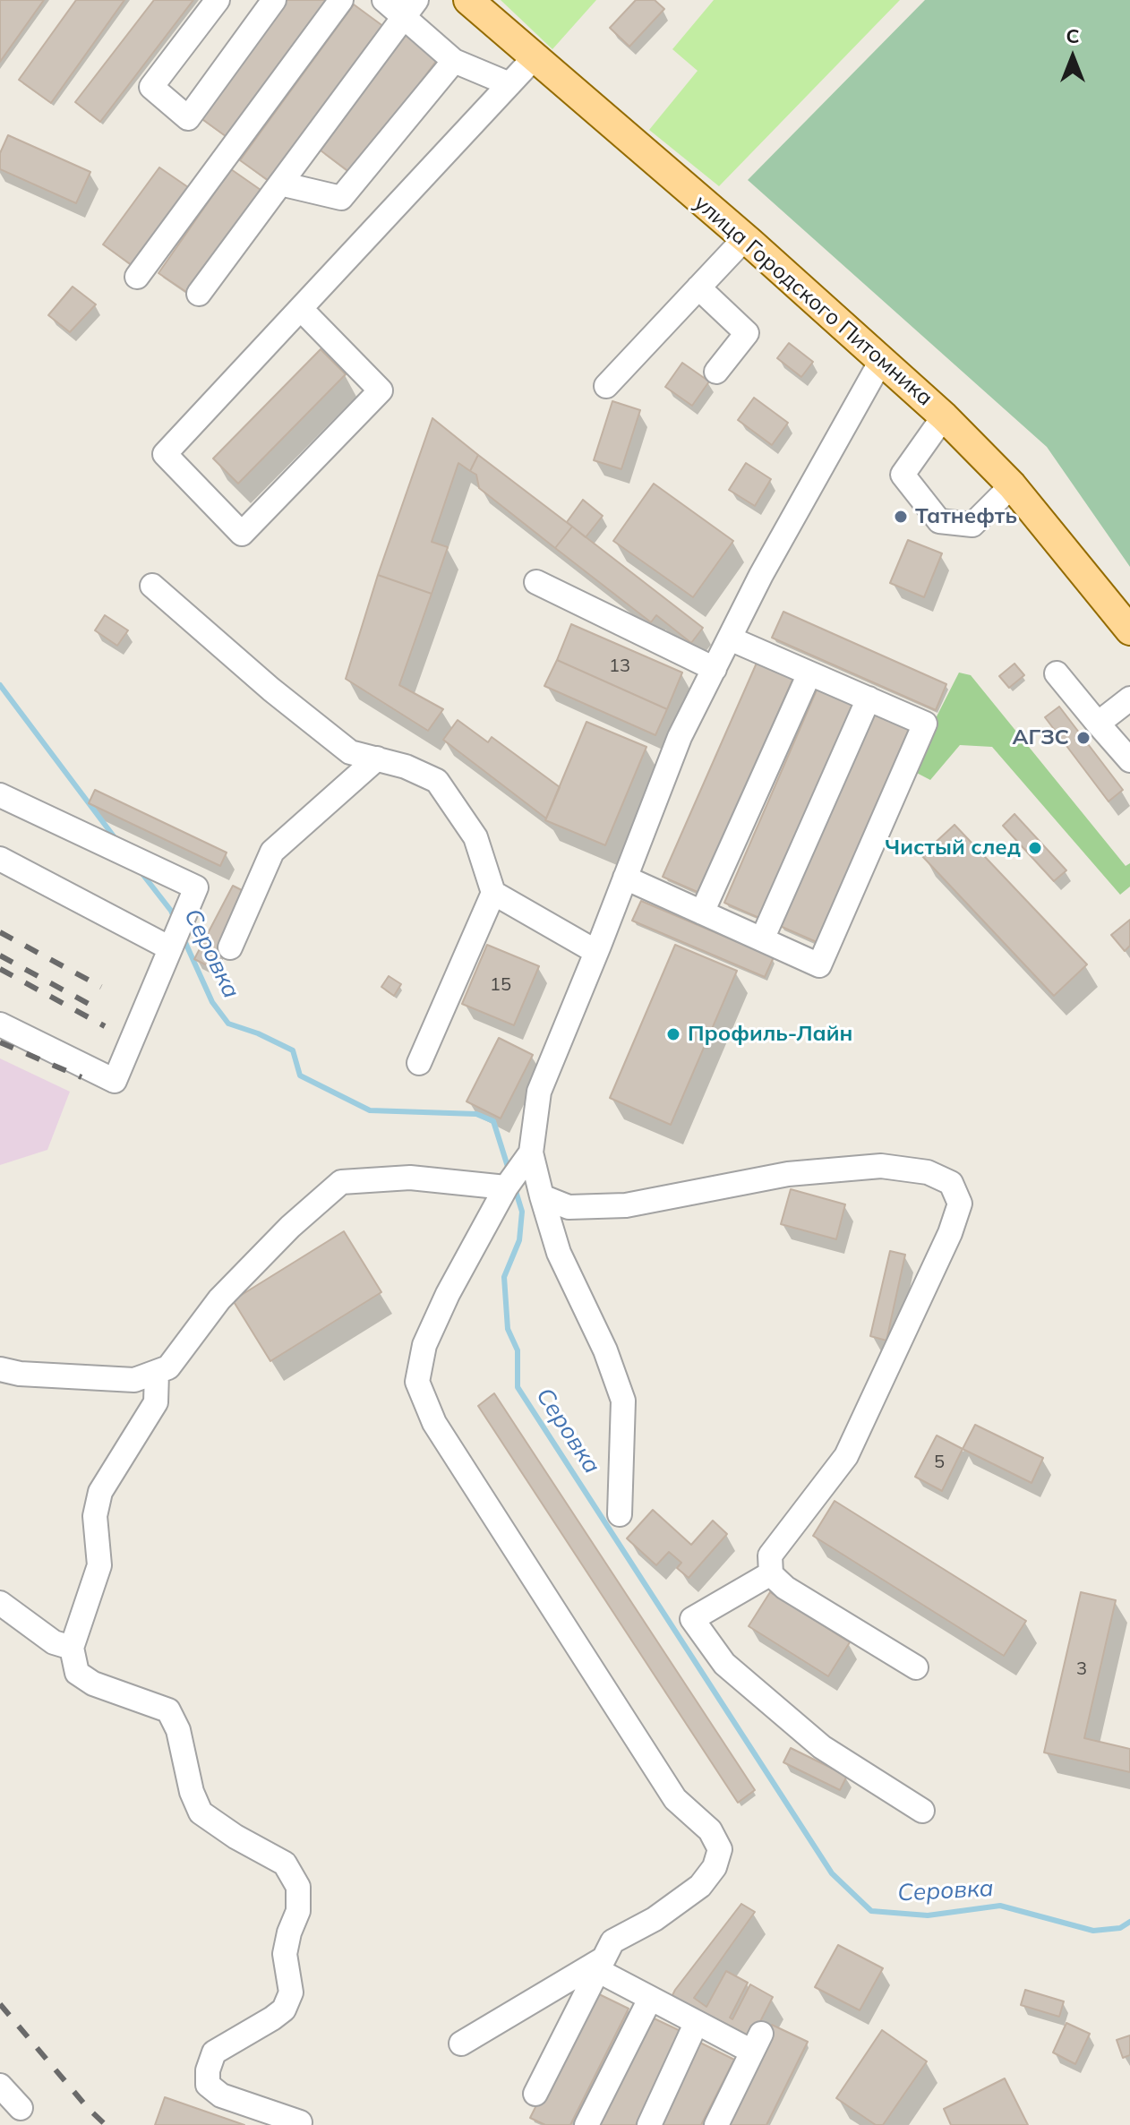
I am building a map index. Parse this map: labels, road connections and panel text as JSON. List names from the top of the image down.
{
  "streets": {
    "main road": ["улица Городского Питомника"]
  },
  "water": ["Серовка"],
  "places": [
    "Татнефть",
    "АГЗС",
    "Чистый след",
    "Профиль-Лайн"
  ],
  "house_numbers": [
    "13",
    "15",
    "5",
    "3"
  ],
  "north": "top"
}
